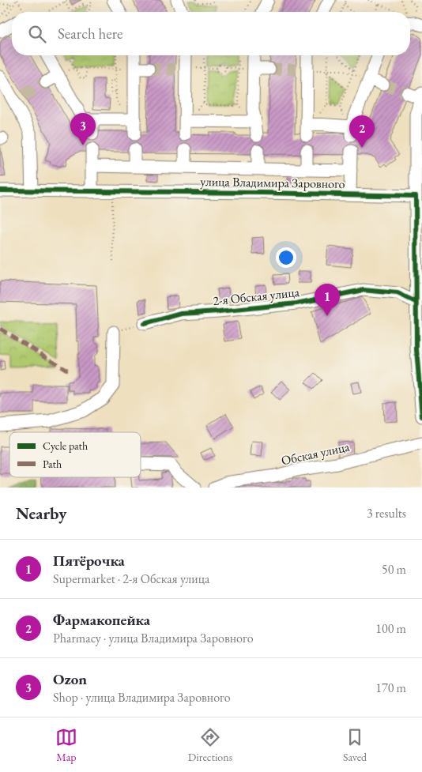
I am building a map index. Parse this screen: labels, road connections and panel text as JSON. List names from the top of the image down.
{
  "streets": {
    "street": ["улица Владимира Заровного", "2-я Обская улица", "Обская улица"]
  },
  "legend": ["Cycle path", "Path"],
  "page": {
    "search": "Search here",
    "pins": ["3", "2", "1"],
    "heading": ["Nearby", "3 results"],
    "list": [
      {
        "mark": "1",
        "name": "Пятёрочка",
        "note": "Supermarket · 2-я Обская улица",
        "value": "50 m"
      },
      {
        "mark": "2",
        "name": "Фармакопейка",
        "note": "Pharmacy · улица Владимира Заровного",
        "value": "100 m"
      },
      {
        "mark": "3",
        "name": "Ozon",
        "note": "Shop · улица Владимира Заровного",
        "value": "170 m"
      }
    ],
    "nav": ["Map", "Directions", "Saved"]
  }
}
